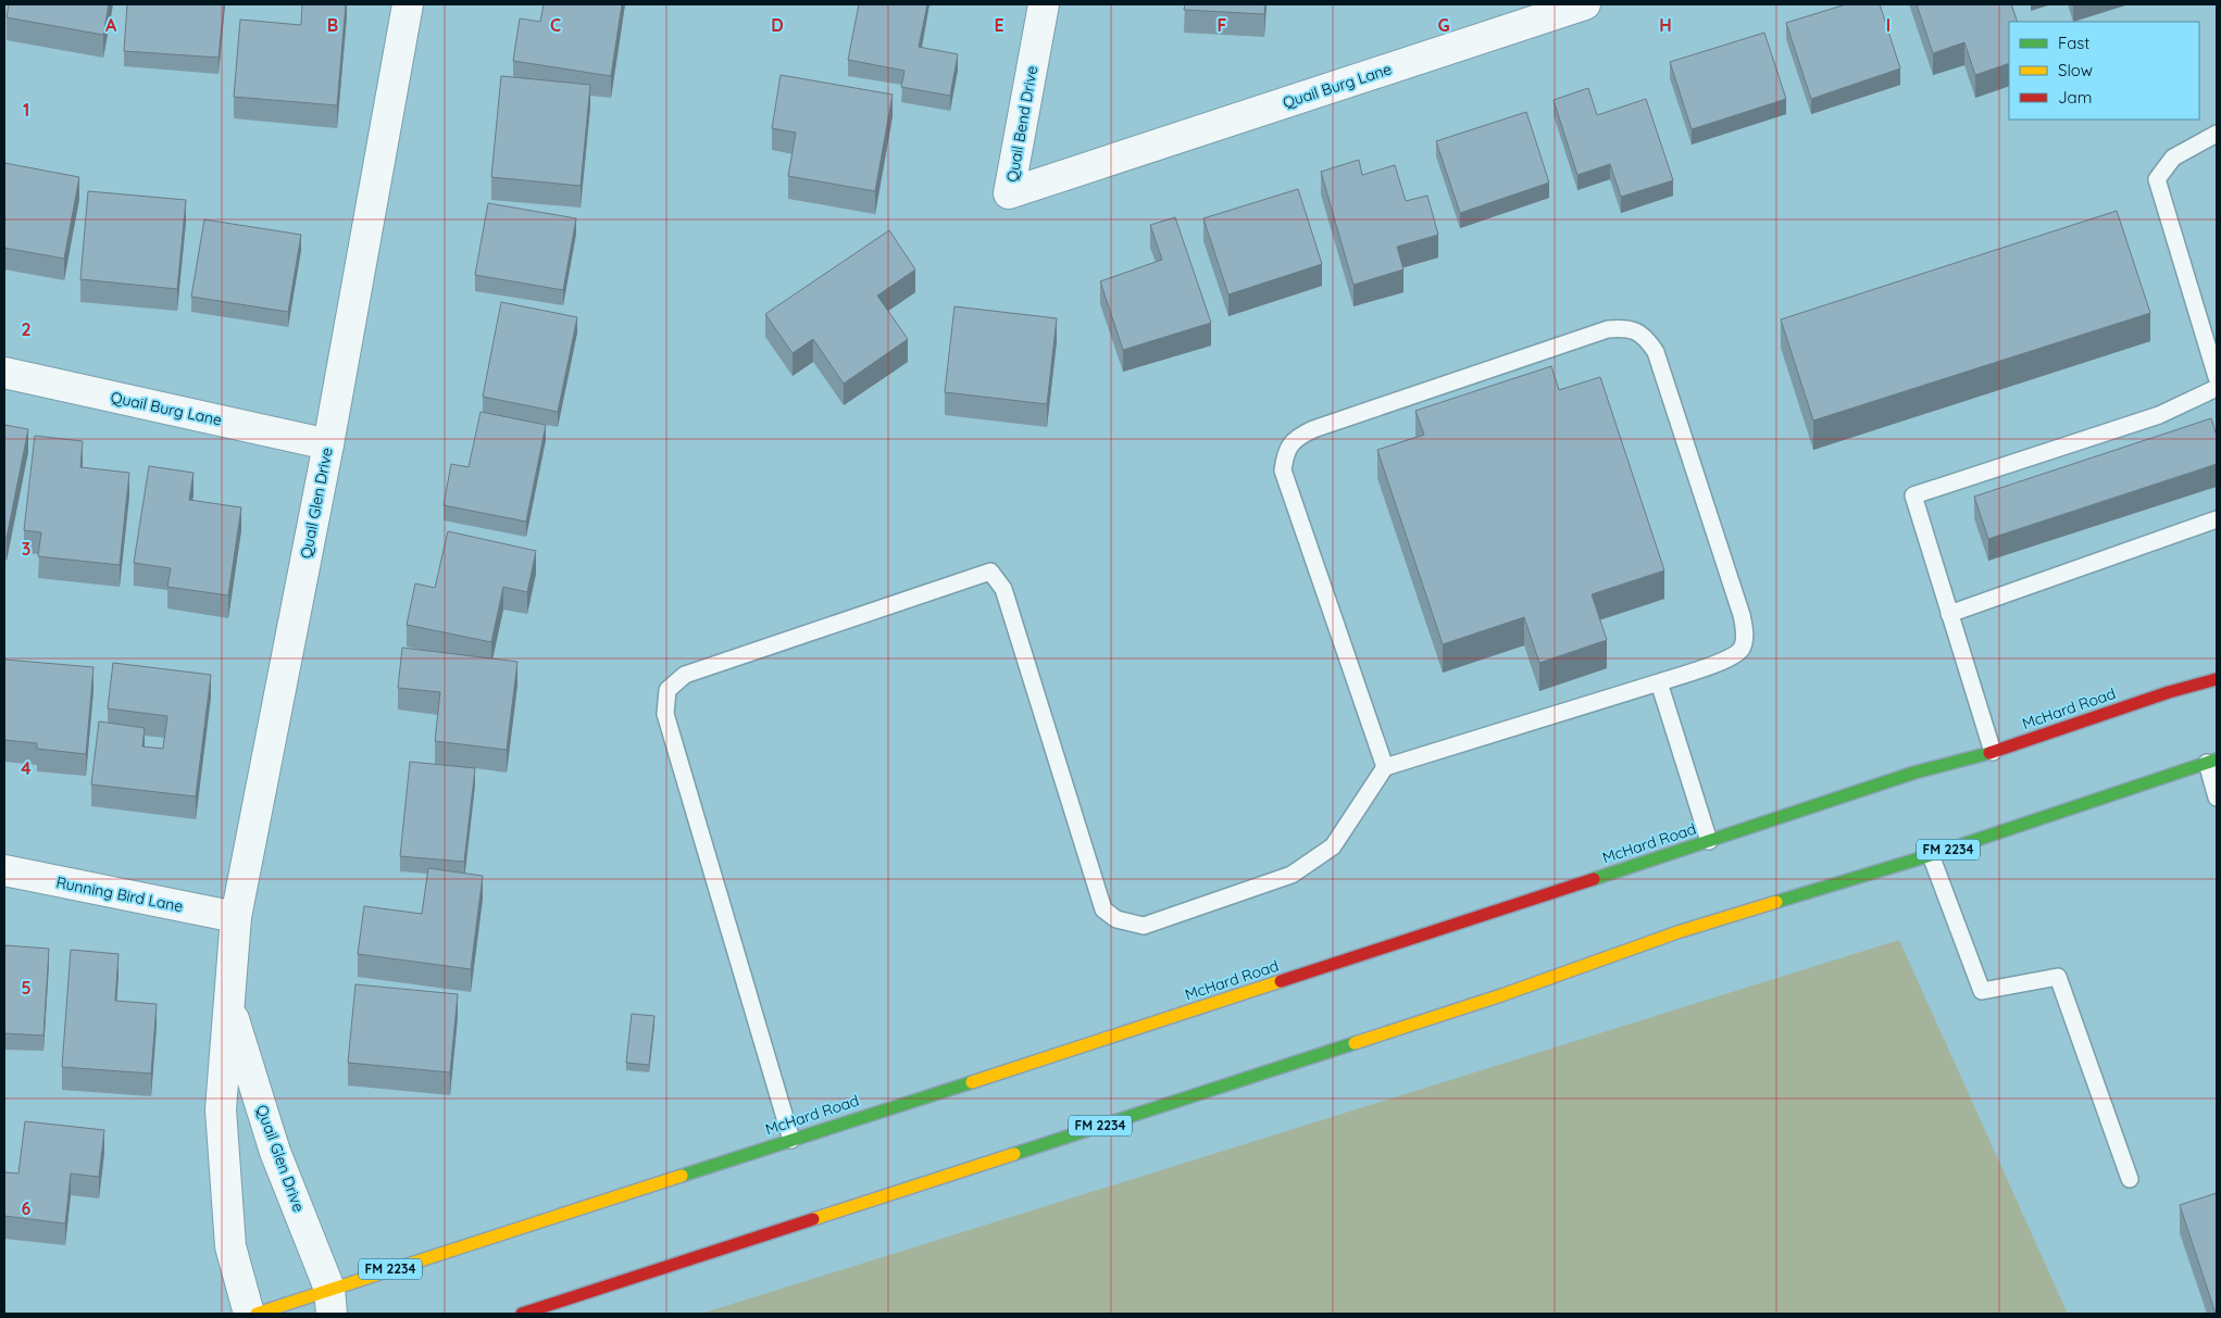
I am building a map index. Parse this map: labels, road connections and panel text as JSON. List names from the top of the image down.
{
  "streets": {
    "main road": ["McHard Road", "FM 2234"],
    "street": [
      "Quail Burg Lane",
      "Quail Bend Drive",
      "Quail Glen Drive",
      "Running Bird Lane"
    ]
  },
  "crossings": [
    ["Quail Burg Lane", "Quail Bend Drive"],
    ["Quail Burg Lane", "Quail Glen Drive"],
    ["Quail Glen Drive", "McHard Road"],
    ["Quail Glen Drive", "Running Bird Lane"]
  ],
  "legend": ["Fast", "Slow", "Jam"],
  "grid": {
    "columns": [
      "A",
      "B",
      "C",
      "D",
      "E",
      "F",
      "G",
      "H",
      "I"
    ],
    "rows": [
      "1",
      "2",
      "3",
      "4",
      "5",
      "6"
    ]
  }
}
